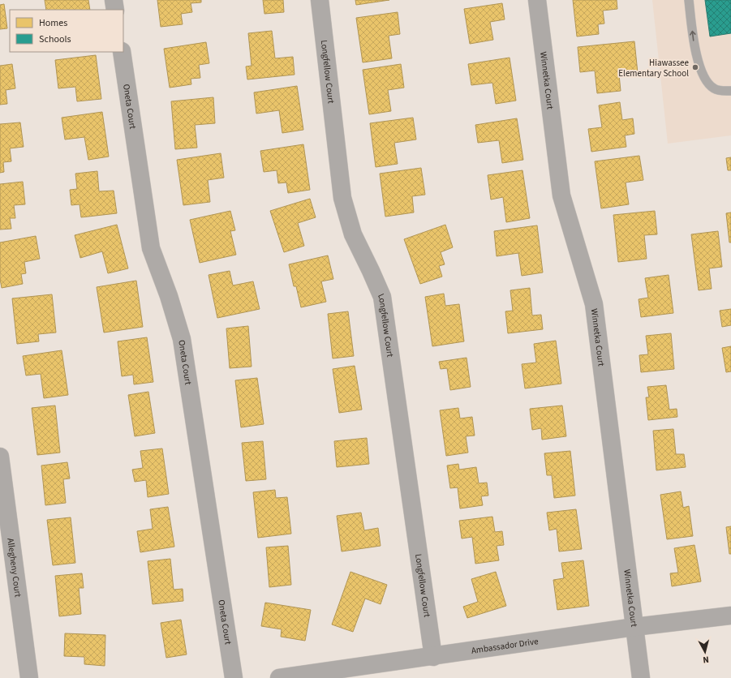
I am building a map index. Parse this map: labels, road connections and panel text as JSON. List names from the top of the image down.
{
  "streets": {
    "street": [
      "Longfellow Court",
      "Winnetka Court",
      "Oneta Court",
      "Allegheny Court",
      "Ambassador Drive"
    ]
  },
  "crossings": [
    ["Longfellow Court", "Ambassador Drive"],
    ["Winnetka Court", "Ambassador Drive"]
  ],
  "places": ["Hiawassee Elementary School"],
  "legend": ["Homes", "Schools"],
  "north": "bottom"
}
